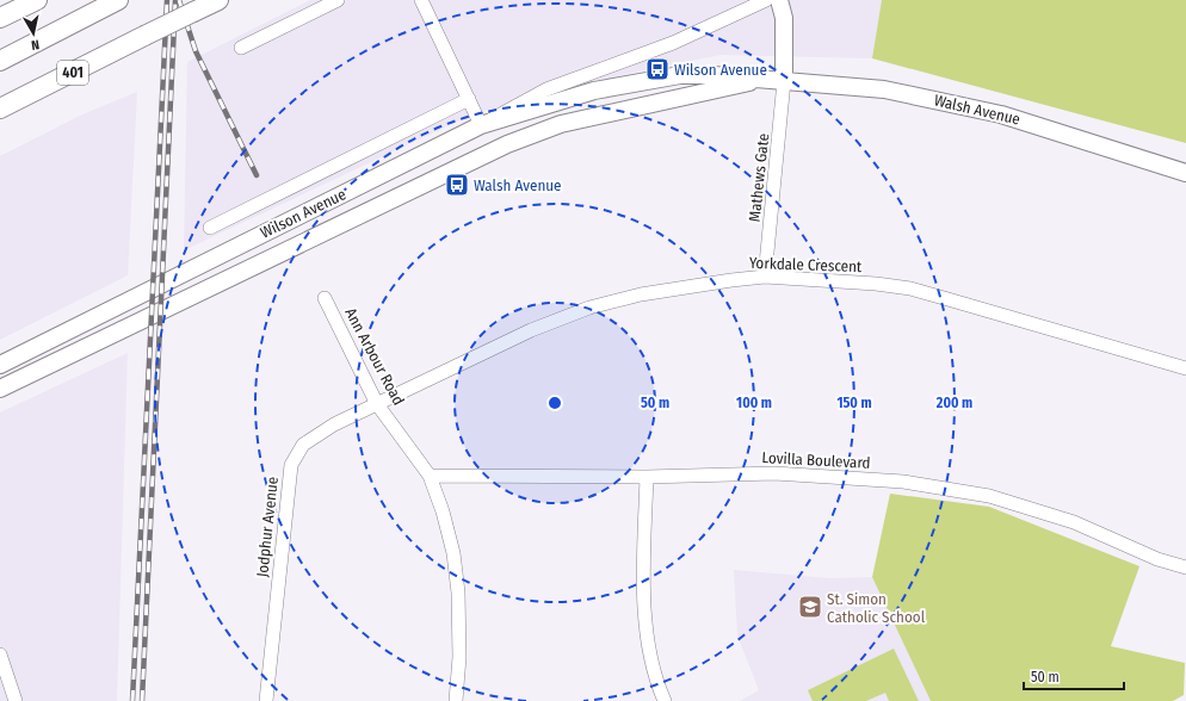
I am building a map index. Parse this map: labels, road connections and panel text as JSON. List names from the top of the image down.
{
  "streets": {
    "highway": ["401"],
    "main road": ["Walsh Avenue", "Wilson Avenue"],
    "street": [
      "Mathews Gate",
      "Yorkdale Crescent",
      "Ann Arbour Road",
      "Lovilla Boulevard",
      "Jodphur Avenue"
    ]
  },
  "crossings": [
    ["Walsh Avenue", "Mathews Gate"],
    ["Walsh Avenue", "Wilson Avenue"],
    ["Mathews Gate", "Yorkdale Crescent"],
    ["Yorkdale Crescent", "Ann Arbour Road"],
    ["Yorkdale Crescent", "Jodphur Avenue"],
    ["Ann Arbour Road", "Lovilla Boulevard"],
    ["Ann Arbour Road", "Jodphur Avenue"]
  ],
  "places": {
    "bus stop": ["Wilson Avenue", "Walsh Avenue"],
    "school or university": ["St. Simon Catholic School"]
  },
  "scale_bar": "50 m",
  "north": "bottom",
  "rings": [
    "50 m",
    "100 m",
    "150 m",
    "200 m"
  ]
}
